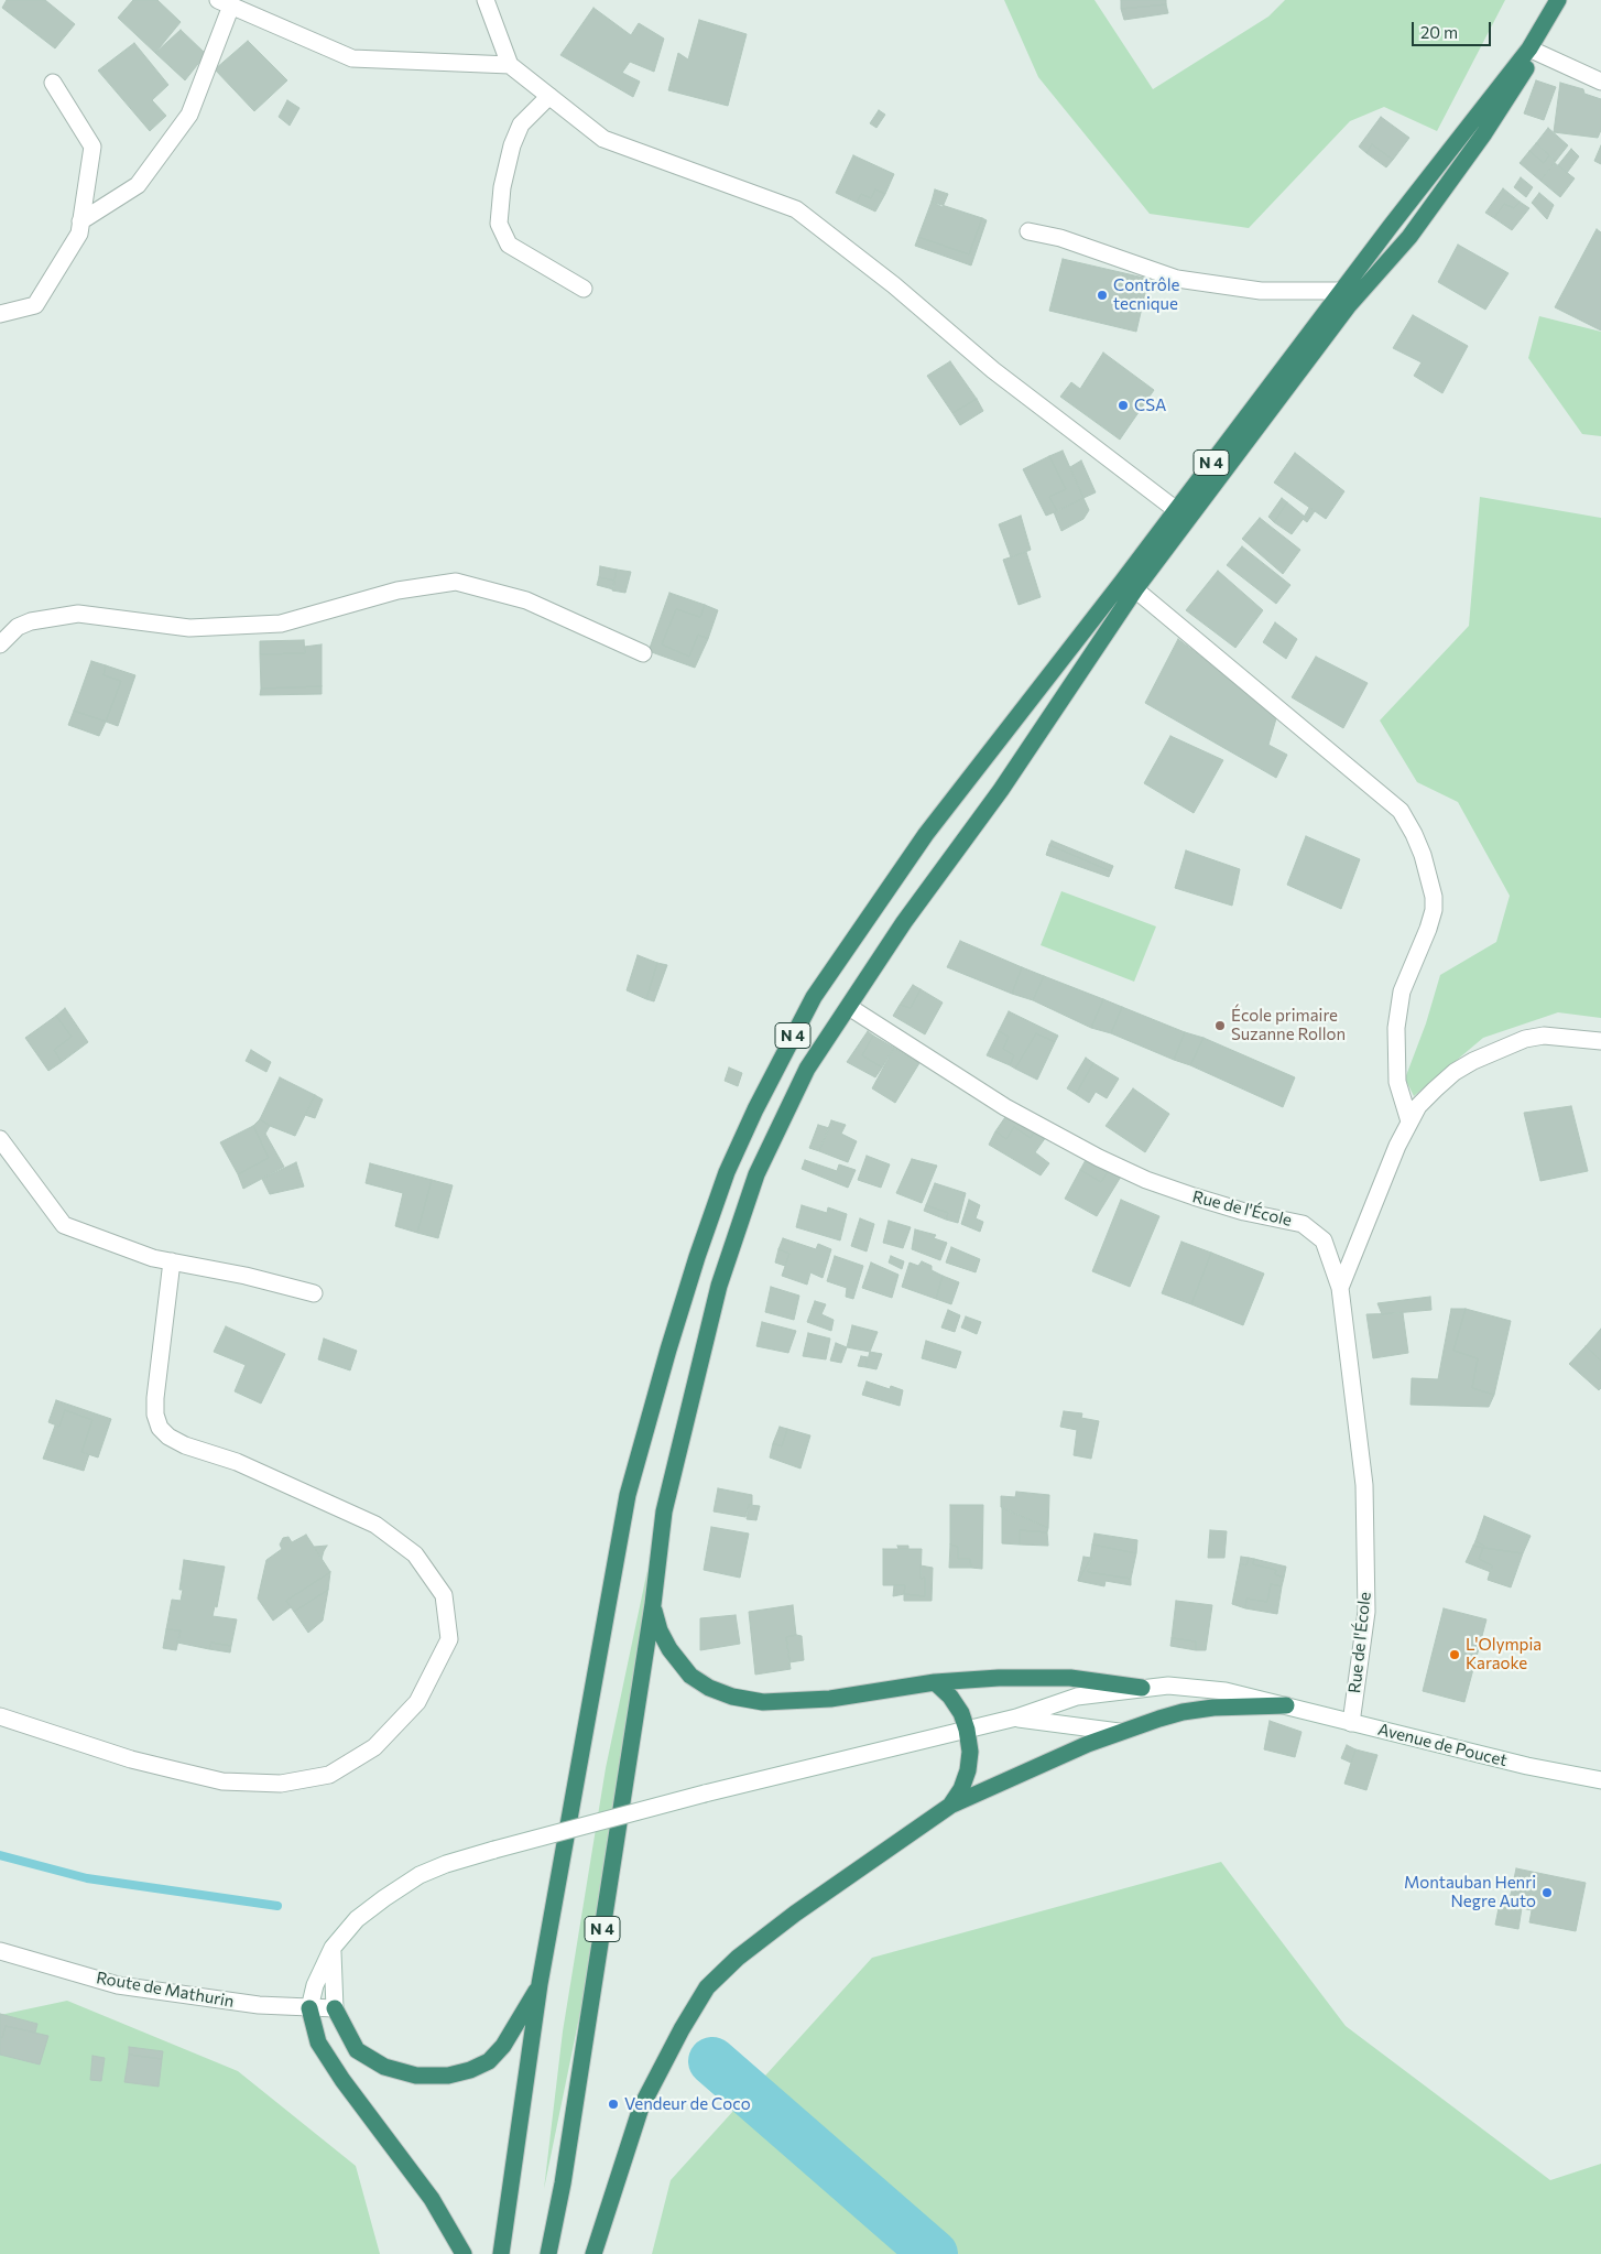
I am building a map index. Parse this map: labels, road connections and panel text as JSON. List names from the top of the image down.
{
  "streets": {
    "highway": ["N 4"],
    "street": ["Rue de l'École", "Avenue de Poucet", "Route de Mathurin"]
  },
  "crossings": [
    ["N 4", "Rue de l'École"],
    ["Rue de l'École", "Avenue de Poucet"]
  ],
  "places": [
    "Contrôle tecnique",
    "CSA",
    "École primaire Suzanne Rollon",
    "L'Olympia Karaoke",
    "Montauban Henri Negre Auto",
    "Vendeur de Coco"
  ],
  "scale_bar": "20 m"
}
